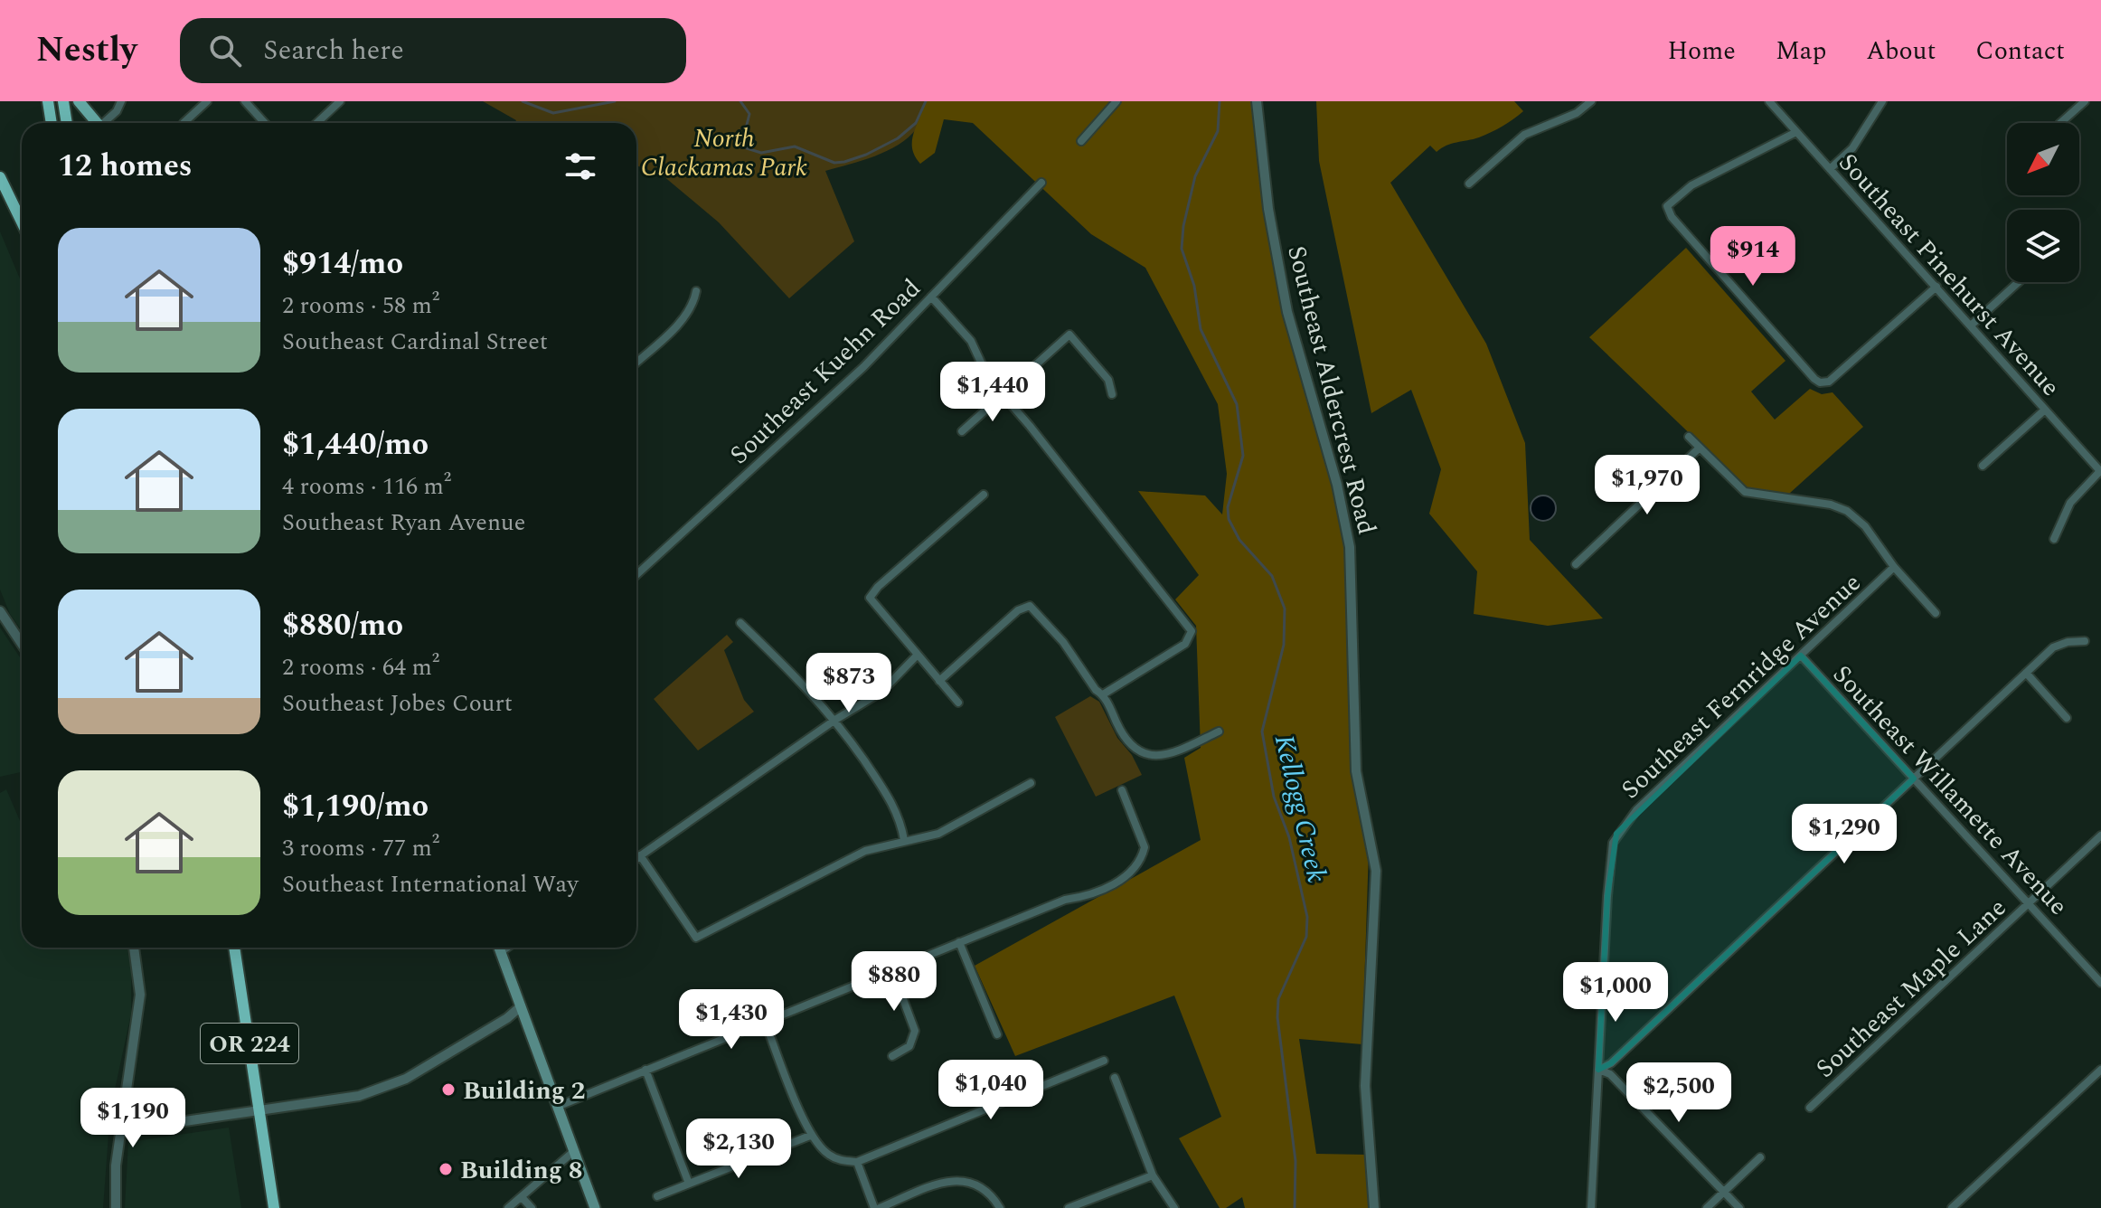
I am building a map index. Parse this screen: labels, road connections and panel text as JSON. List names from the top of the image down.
{
  "streets": {
    "highway": ["OR 224"],
    "street": [
      "Southeast Pinehurst Avenue",
      "Southeast Kuehn Road",
      "Southeast Aldercrest Road",
      "Southeast Fernridge Avenue",
      "Southeast Willamette Avenue",
      "Southeast Maple Lane"
    ]
  },
  "crossings": [
    ["Southeast Fernridge Avenue", "Southeast Willamette Avenue"],
    ["Southeast Willamette Avenue", "Southeast Maple Lane"]
  ],
  "water": ["Kellogg Creek"],
  "parks": ["North Clackamas Park"],
  "places": ["Building 2", "Building 8"],
  "north": "bottom left",
  "page": {
    "header": "Nestly",
    "search": "Search here",
    "nav": [
      "Home",
      "Map",
      "About",
      "Contact"
    ],
    "heading": "12 homes",
    "list": [
      {
        "name": "$914/mo",
        "note": "2 rooms · 58 m² · Southeast Cardinal Street"
      },
      {
        "name": "$1,440/mo",
        "note": "4 rooms · 116 m² · Southeast Ryan Avenue"
      },
      {
        "name": "$880/mo",
        "note": "2 rooms · 64 m² · Southeast Jobes Court"
      },
      {
        "name": "$1,190/mo",
        "note": "3 rooms · 77 m² · Southeast International Way"
      }
    ],
    "price": [
      "$914",
      "$1,440",
      "$1,970",
      "$873",
      "$1,290",
      "$880",
      "$1,000",
      "$1,430",
      "$1,040",
      "$2,500",
      "$1,190",
      "$2,130"
    ]
  }
}
